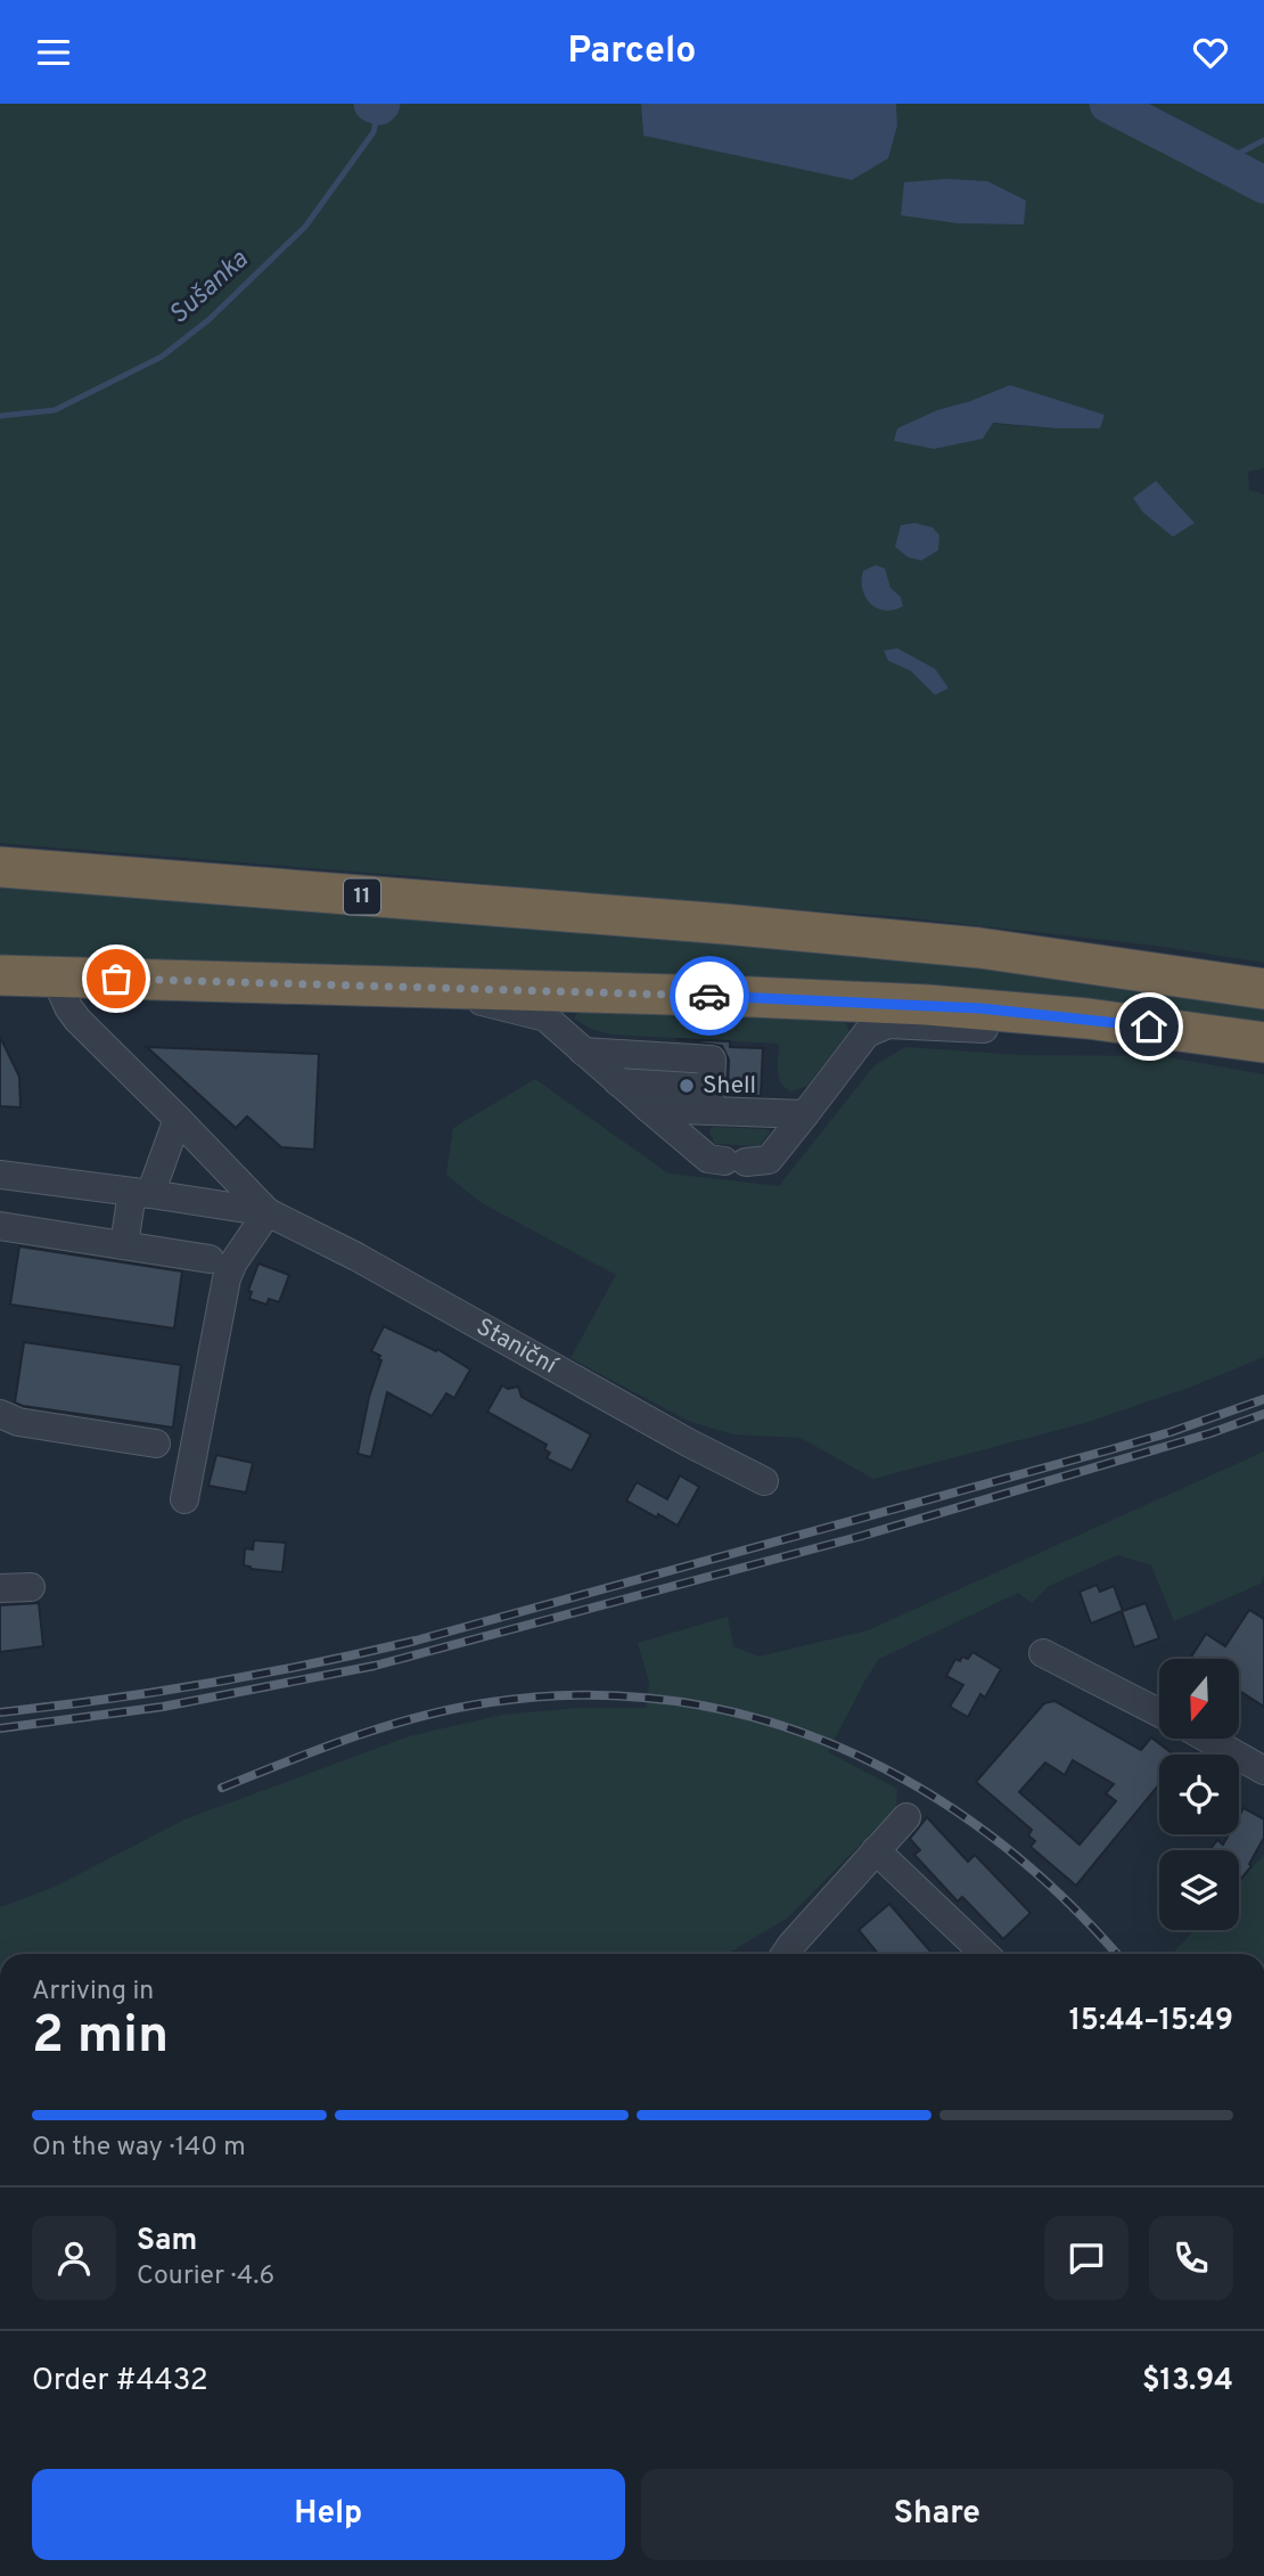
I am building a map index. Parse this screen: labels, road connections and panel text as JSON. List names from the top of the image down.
{
  "streets": {
    "highway": ["11"],
    "street": ["Staniční"]
  },
  "water": ["Sušanka"],
  "places": ["Shell"],
  "north": "bottom",
  "page": {
    "header": "Parcelo",
    "heading": ["2 min", "Arriving in", "15:44–15:49"],
    "panel": [
      "Sam",
      "Courier · 4.6",
      "Order #4432",
      "$13.94"
    ],
    "bar": "On the way · 140 m",
    "buttons": ["Help", "Share"]
  }
}
